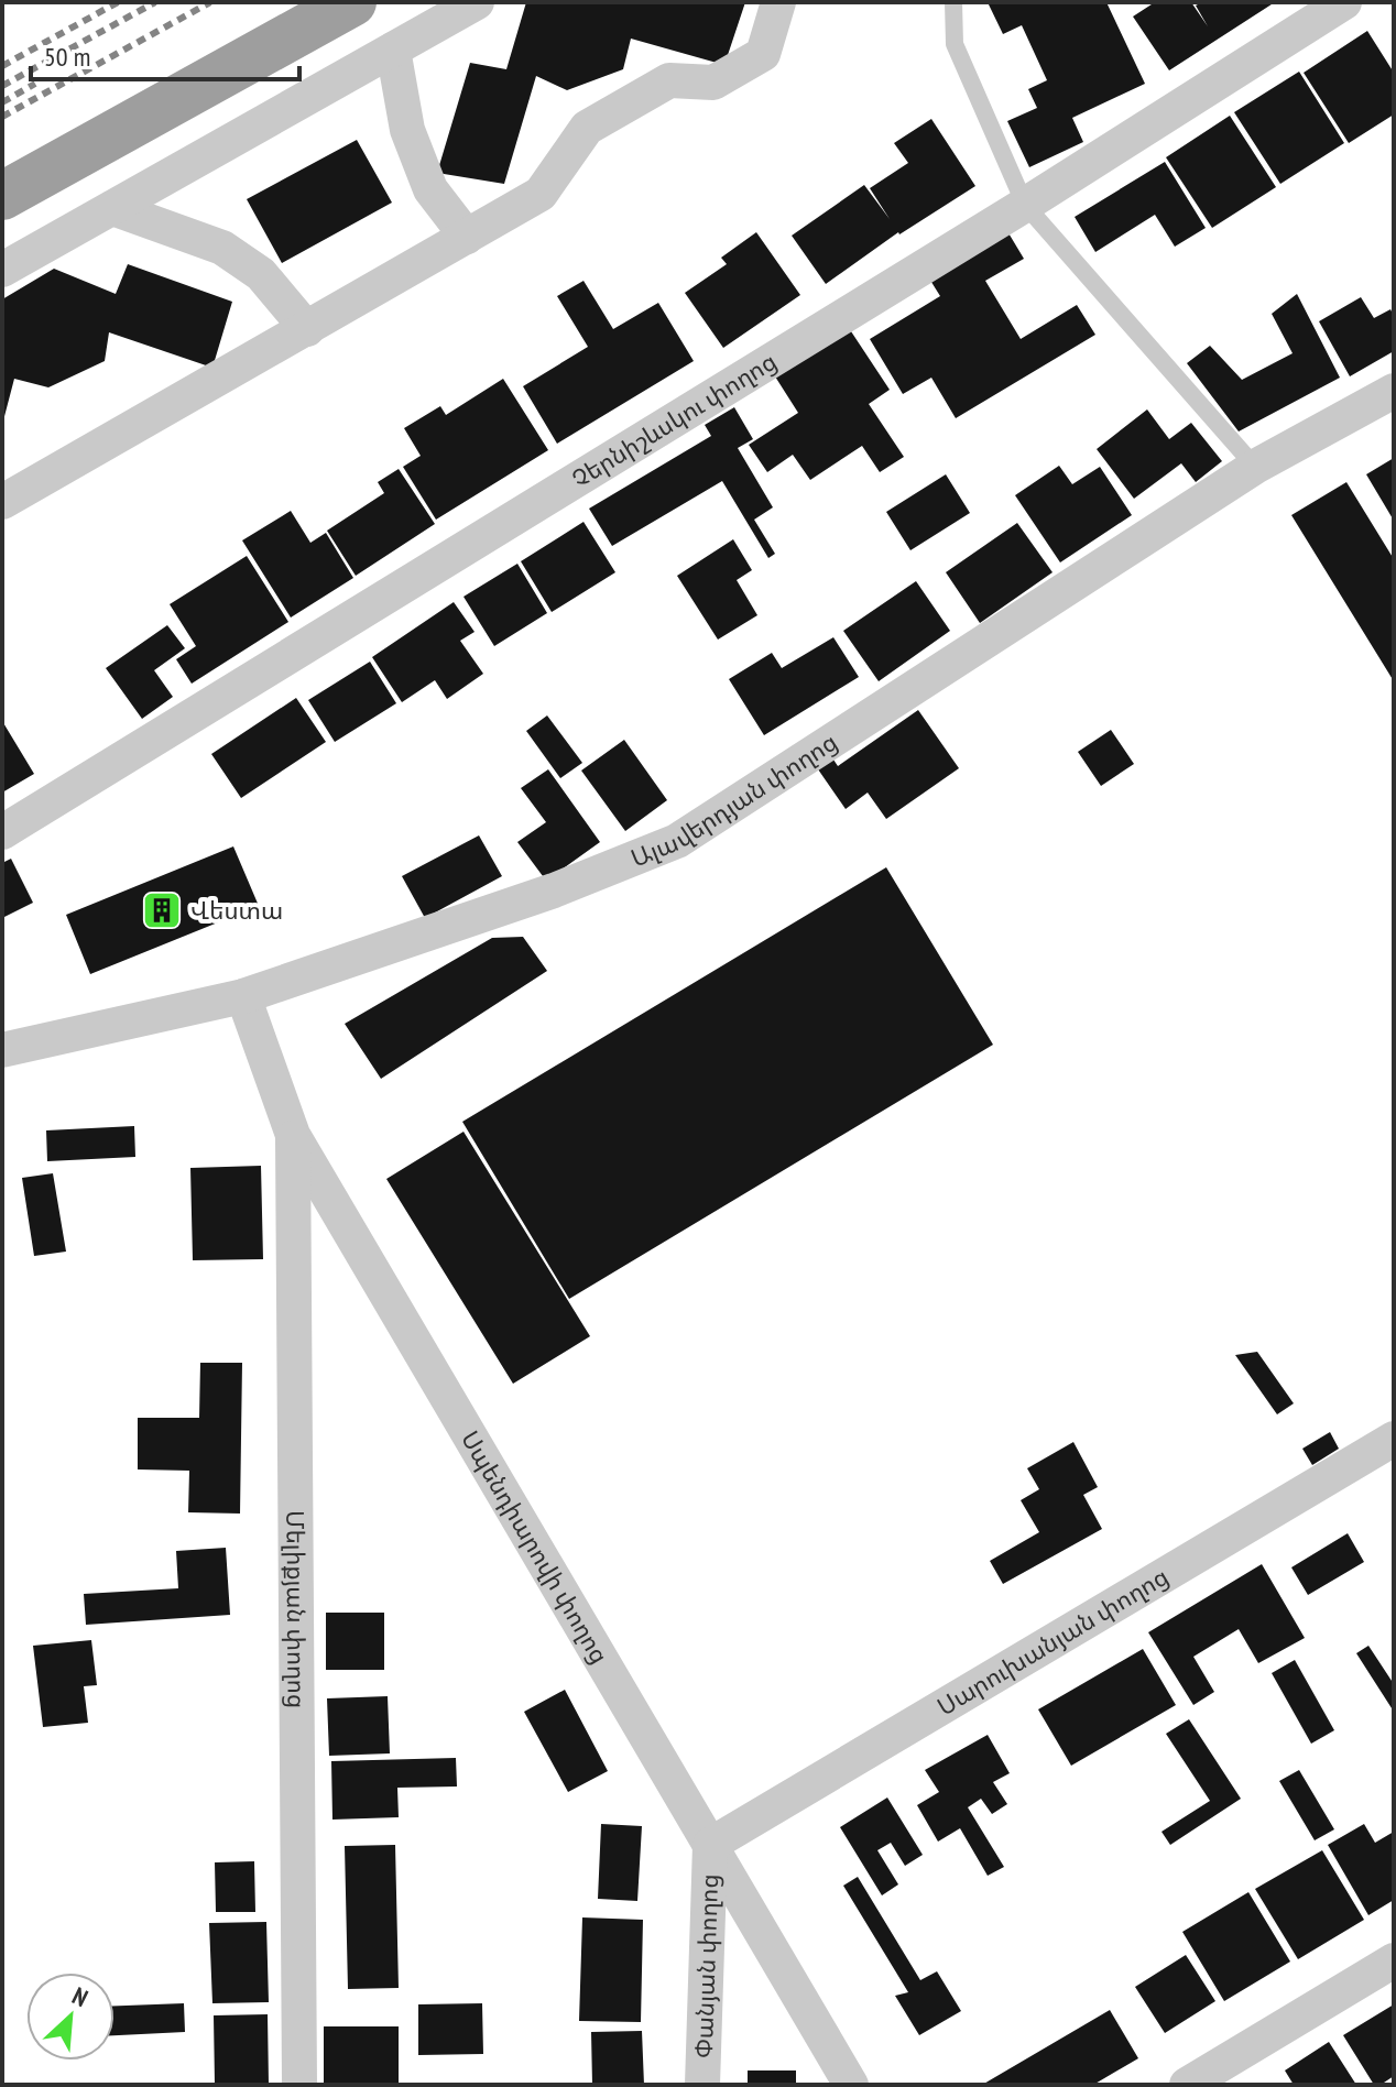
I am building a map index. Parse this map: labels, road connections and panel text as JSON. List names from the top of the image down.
{
  "streets": {
    "street": [
      "Չերնիշևսկու փողոց",
      "Ալավերդյան փողոց",
      "Սպենդիարովի փողոց",
      "Մելիքյան փողոց",
      "Սարուխանյան փողոց",
      "Փանյան փողոց"
    ]
  },
  "crossings": [
    ["Ալավերդյան փողոց", "Սպենդիարովի փողոց"],
    ["Սպենդիարովի փողոց", "Մելիքյան փողոց"],
    ["Սպենդիարովի փողոց", "Սարուխանյան փողոց"],
    ["Սպենդիարովի փողոց", "Փանյան փողոց"],
    ["Սարուխանյան փողոց", "Փանյան փողոց"]
  ],
  "places": {
    "building": ["Վեստա"]
  },
  "scale_bar": "50 m",
  "north": "top right"
}
